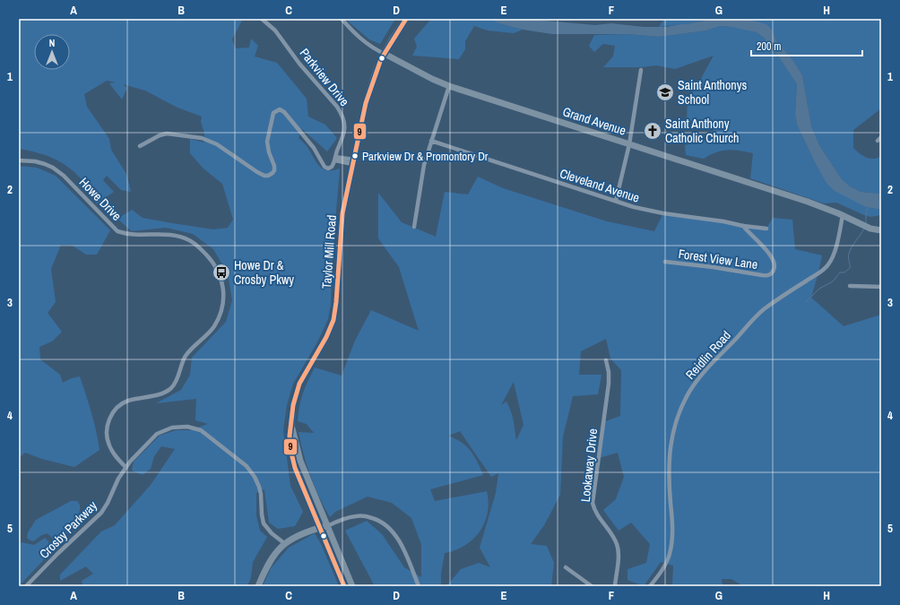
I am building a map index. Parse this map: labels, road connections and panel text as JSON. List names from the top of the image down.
{
  "streets": {
    "main road": ["Grand Avenue", "Taylor Mill Road"],
    "street": [
      "Parkview Drive",
      "Cleveland Avenue",
      "Howe Drive",
      "Forest View Lane",
      "Reidlin Road",
      "Lookaway Drive",
      "Crosby Parkway"
    ]
  },
  "crossings": [
    ["Grand Avenue", "Taylor Mill Road"],
    ["Grand Avenue", "Reidlin Road"],
    ["Cleveland Avenue", "Forest View Lane"],
    ["Howe Drive", "Crosby Parkway"]
  ],
  "places": {
    "school or university": ["Saint Anthonys School"],
    "church": ["Saint Anthony Catholic Church"],
    "other": ["Parkview Dr & Promontory Dr"],
    "bus stop": ["Howe Dr & Crosby Pkwy"]
  },
  "lines": ["transit line 9"],
  "scale_bar": "200 m",
  "north": "top",
  "grid": {
    "columns": [
      "A",
      "B",
      "C",
      "D",
      "E",
      "F",
      "G",
      "H"
    ],
    "rows": [
      "1",
      "2",
      "3",
      "4",
      "5"
    ]
  }
}
